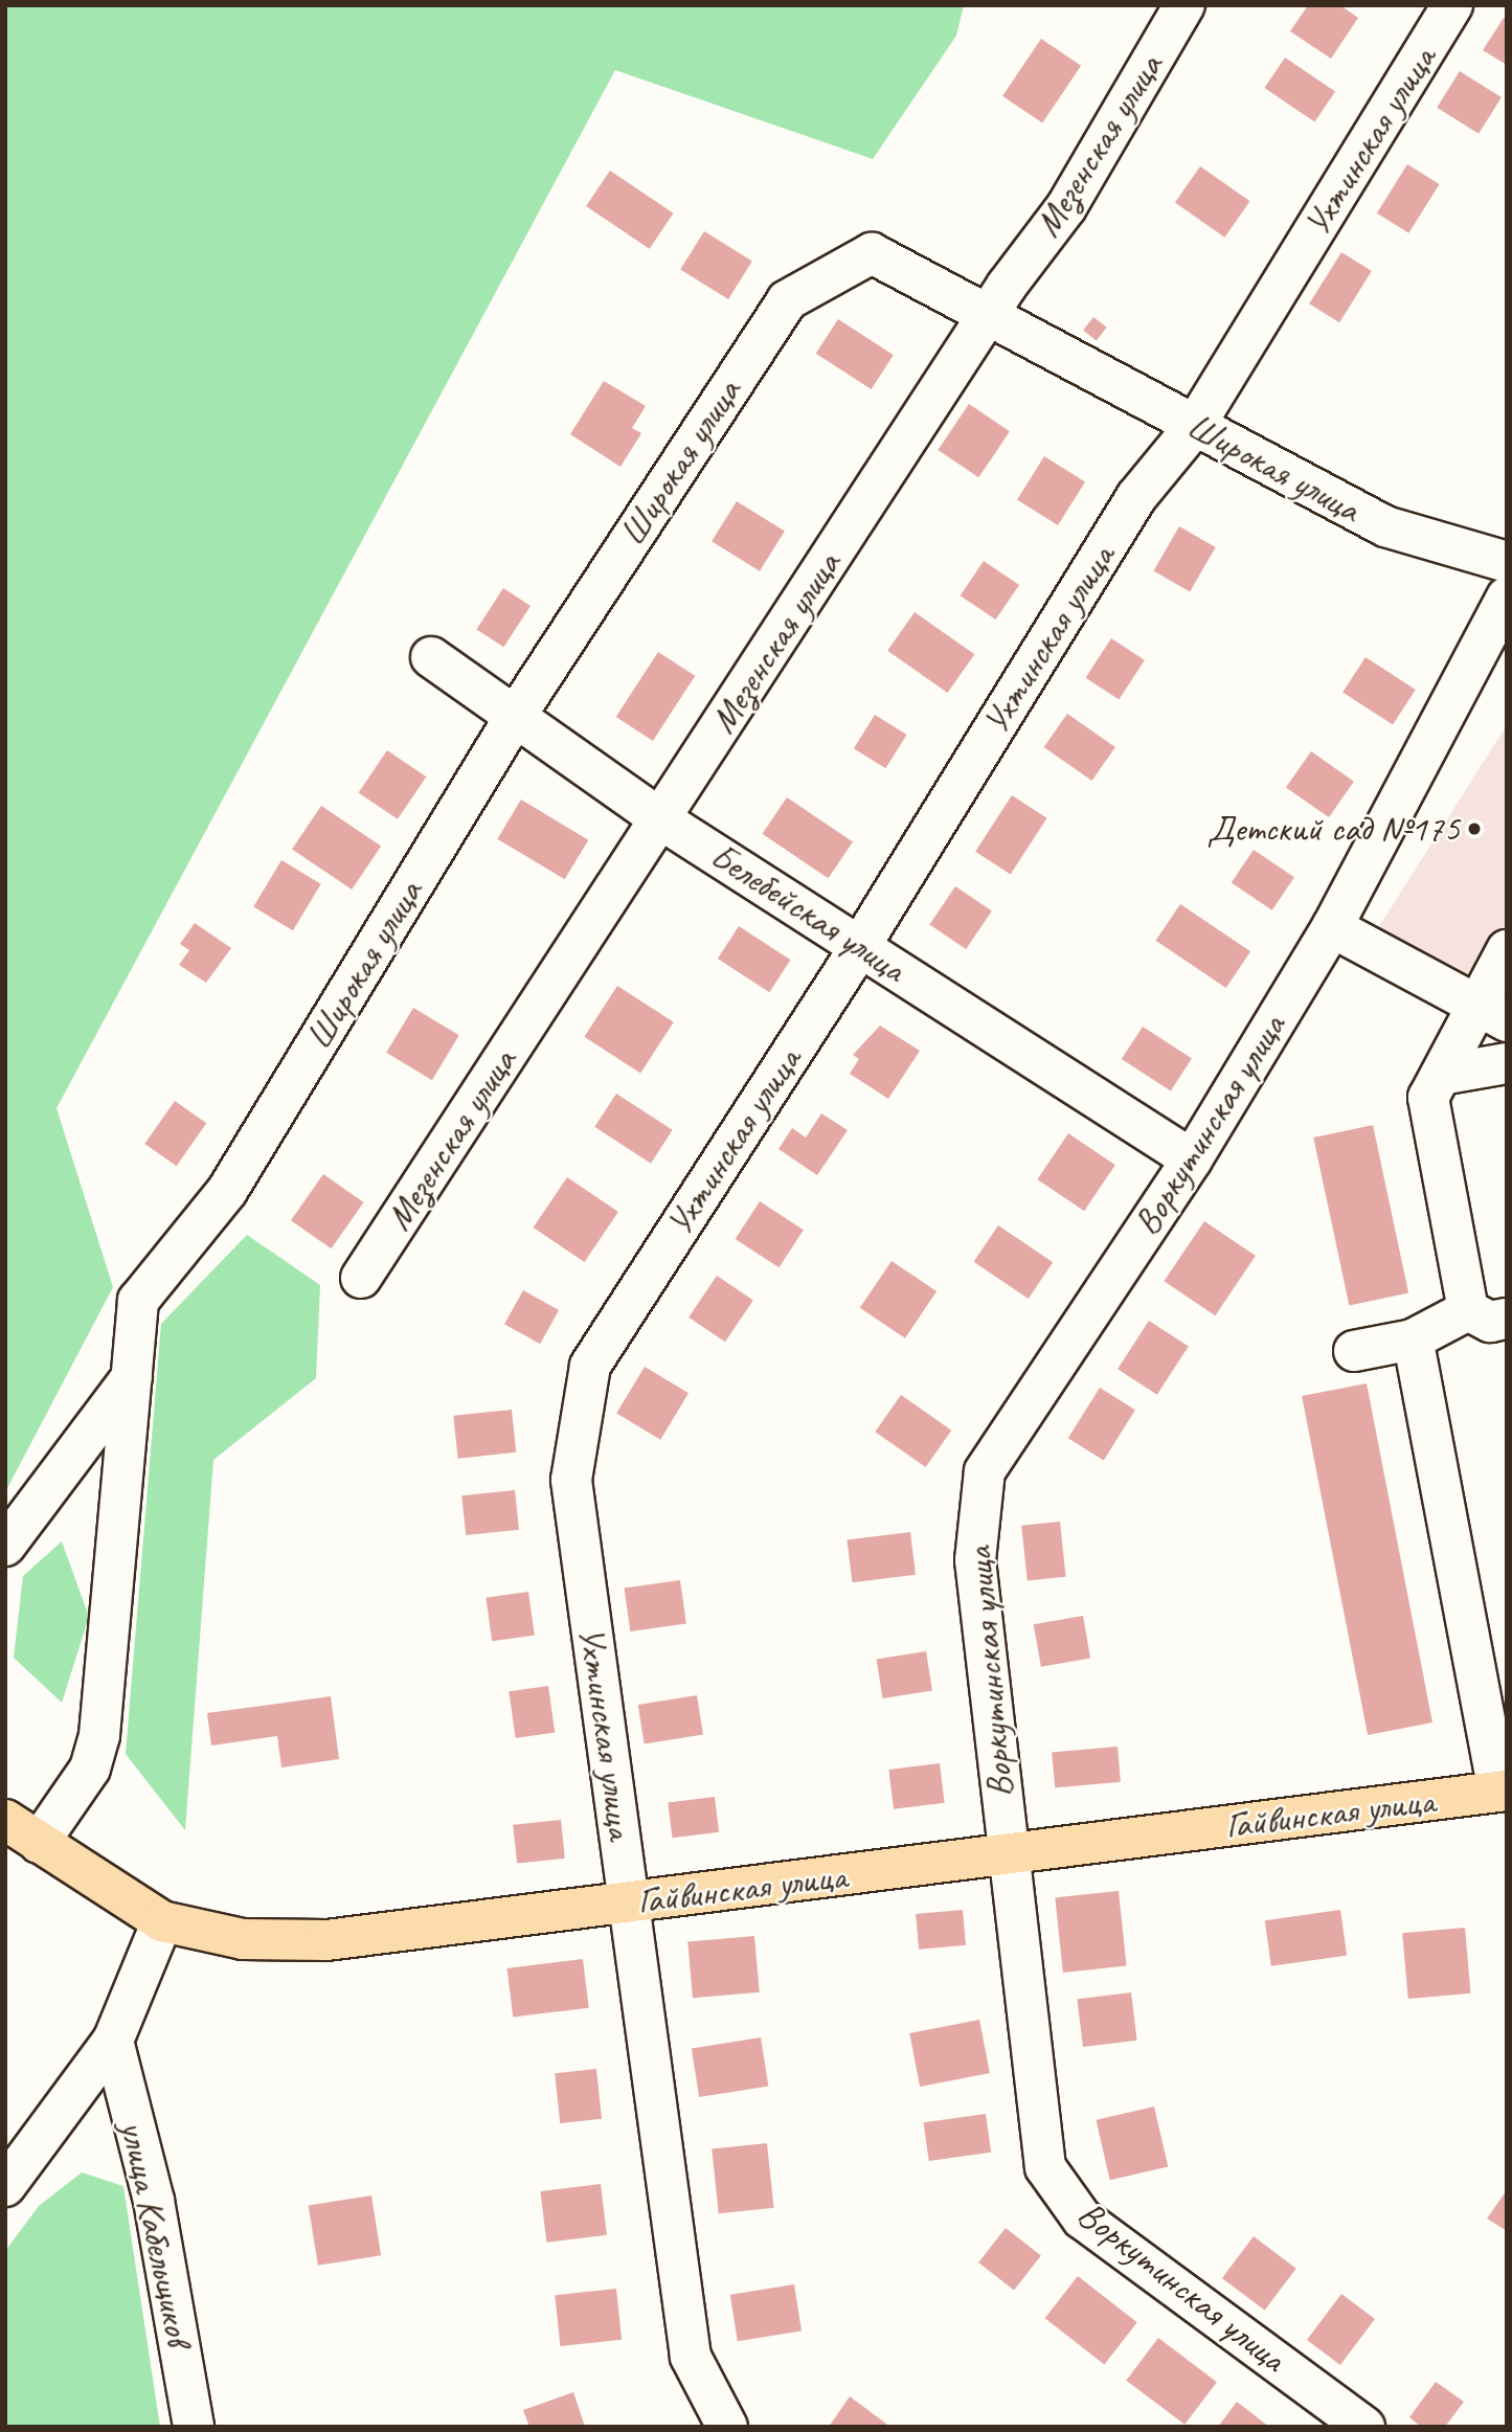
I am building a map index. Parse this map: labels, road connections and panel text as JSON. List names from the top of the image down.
{
  "streets": {
    "main road": ["Гайвинская улица"],
    "street": [
      "Ухтинская улица",
      "Мезенская улица",
      "Широкая улица",
      "Белебейская улица",
      "Воркутинская улица",
      "улица Кабельщиков"
    ]
  },
  "crossings": [
    ["Ухтинская улица", "Широкая улица"],
    ["Ухтинская улица", "Белебейская улица"],
    ["Ухтинская улица", "Гайвинская улица"],
    ["Мезенская улица", "Широкая улица"],
    ["Мезенская улица", "Белебейская улица"],
    ["Широкая улица", "Белебейская улица"],
    ["Белебейская улица", "Воркутинская улица"],
    ["Воркутинская улица", "Гайвинская улица"]
  ],
  "places": ["Детский сад №175"]
}
